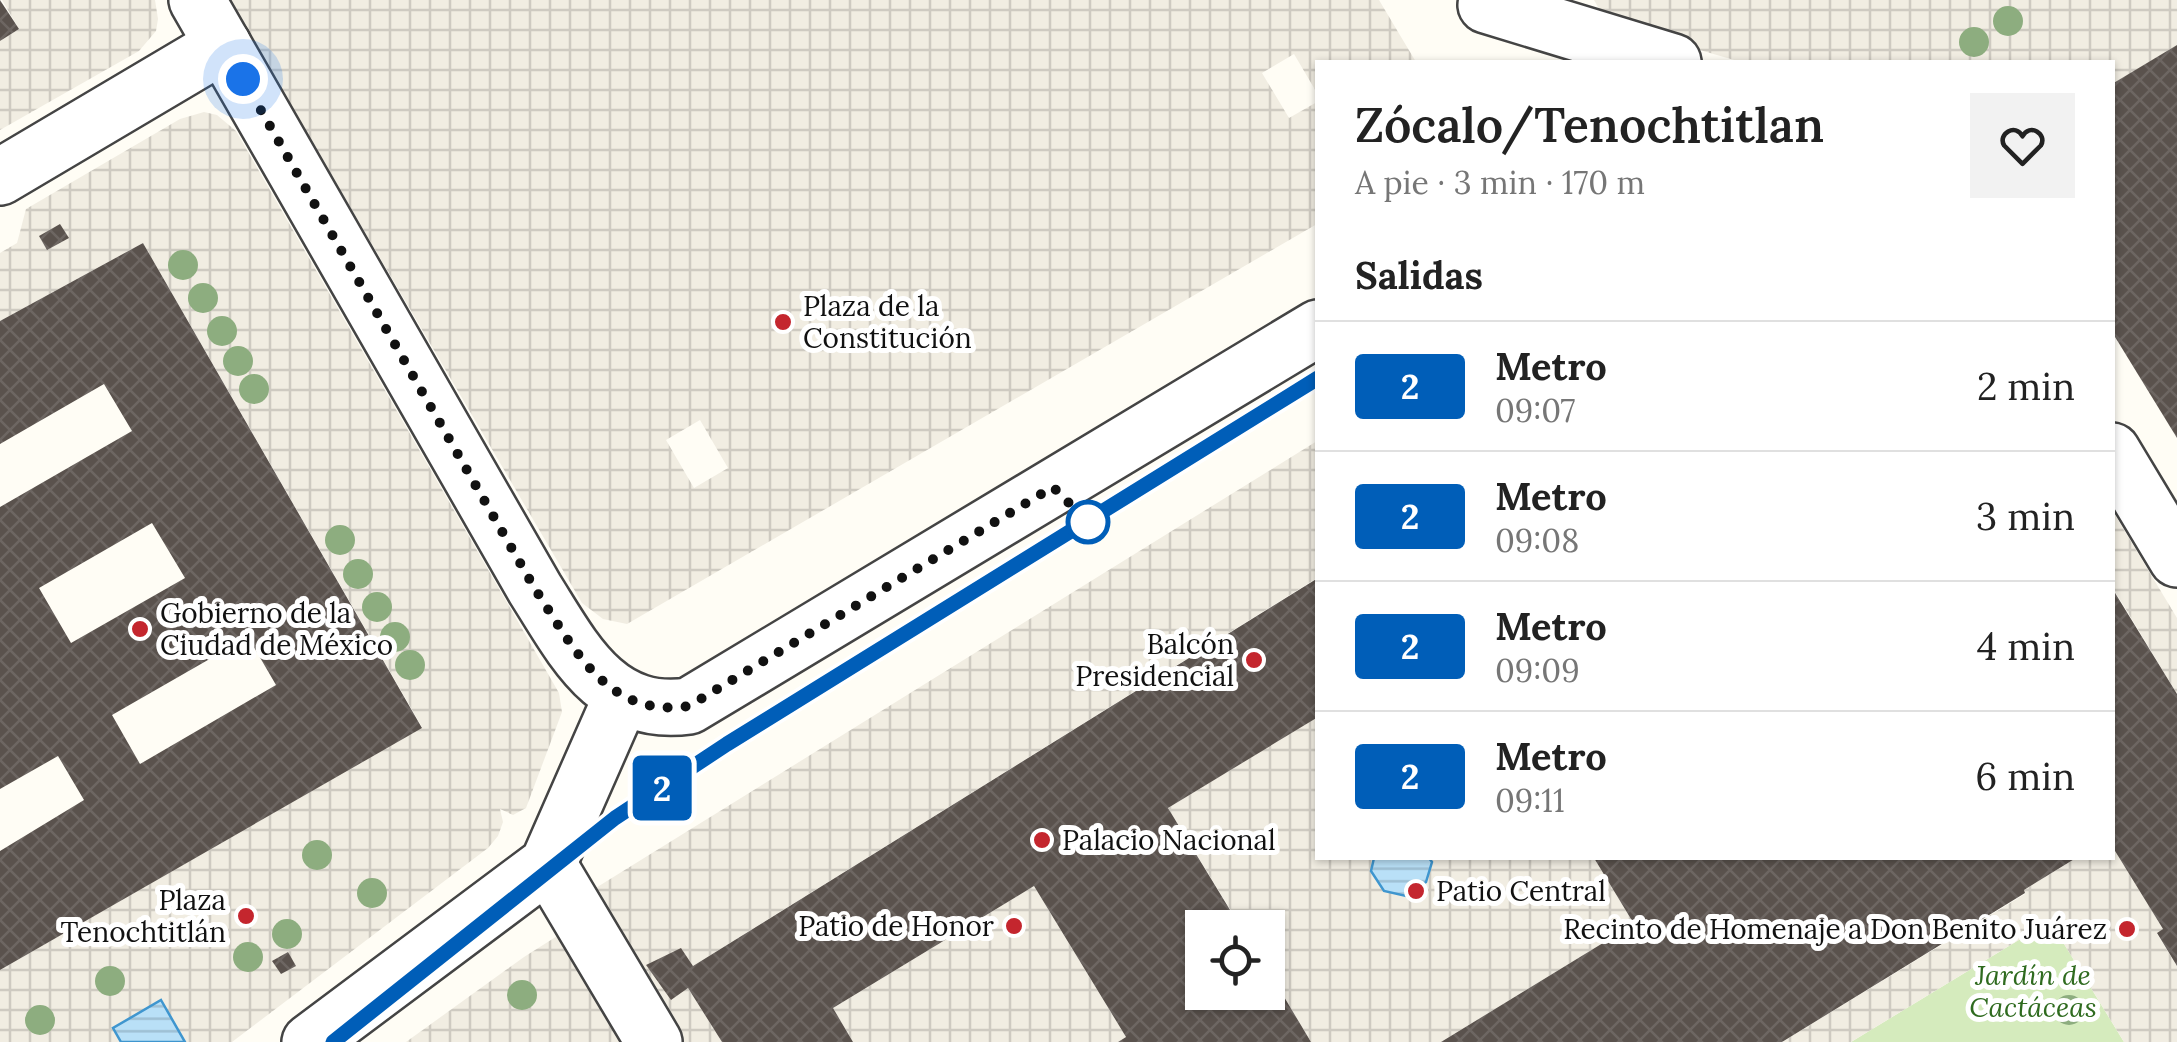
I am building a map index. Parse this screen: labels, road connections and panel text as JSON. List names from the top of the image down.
{
  "parks": ["Jardín de Cactáceas"],
  "places": [
    "Plaza de la Constitución",
    "Gobierno de la Ciudad de México",
    "Balcón Presidencial",
    "Palacio Nacional",
    "Patio Central",
    "Plaza Tenochtitlán",
    "Patio de Honor",
    "Recinto de Homenaje a Don Benito Juárez"
  ],
  "lines": ["metro line 2"],
  "page": {
    "on_map": "2",
    "heading": [
      ["Zócalo/Tenochtitlan", "A pie · 3 min · 170 m"],
      "Salidas"
    ],
    "list": [
      {
        "mark": "2",
        "name": "Metro",
        "note": "09:07",
        "value": "2 min"
      },
      {
        "mark": "2",
        "name": "Metro",
        "note": "09:08",
        "value": "3 min"
      },
      {
        "mark": "2",
        "name": "Metro",
        "note": "09:09",
        "value": "4 min"
      },
      {
        "mark": "2",
        "name": "Metro",
        "note": "09:11",
        "value": "6 min"
      }
    ]
  }
}
